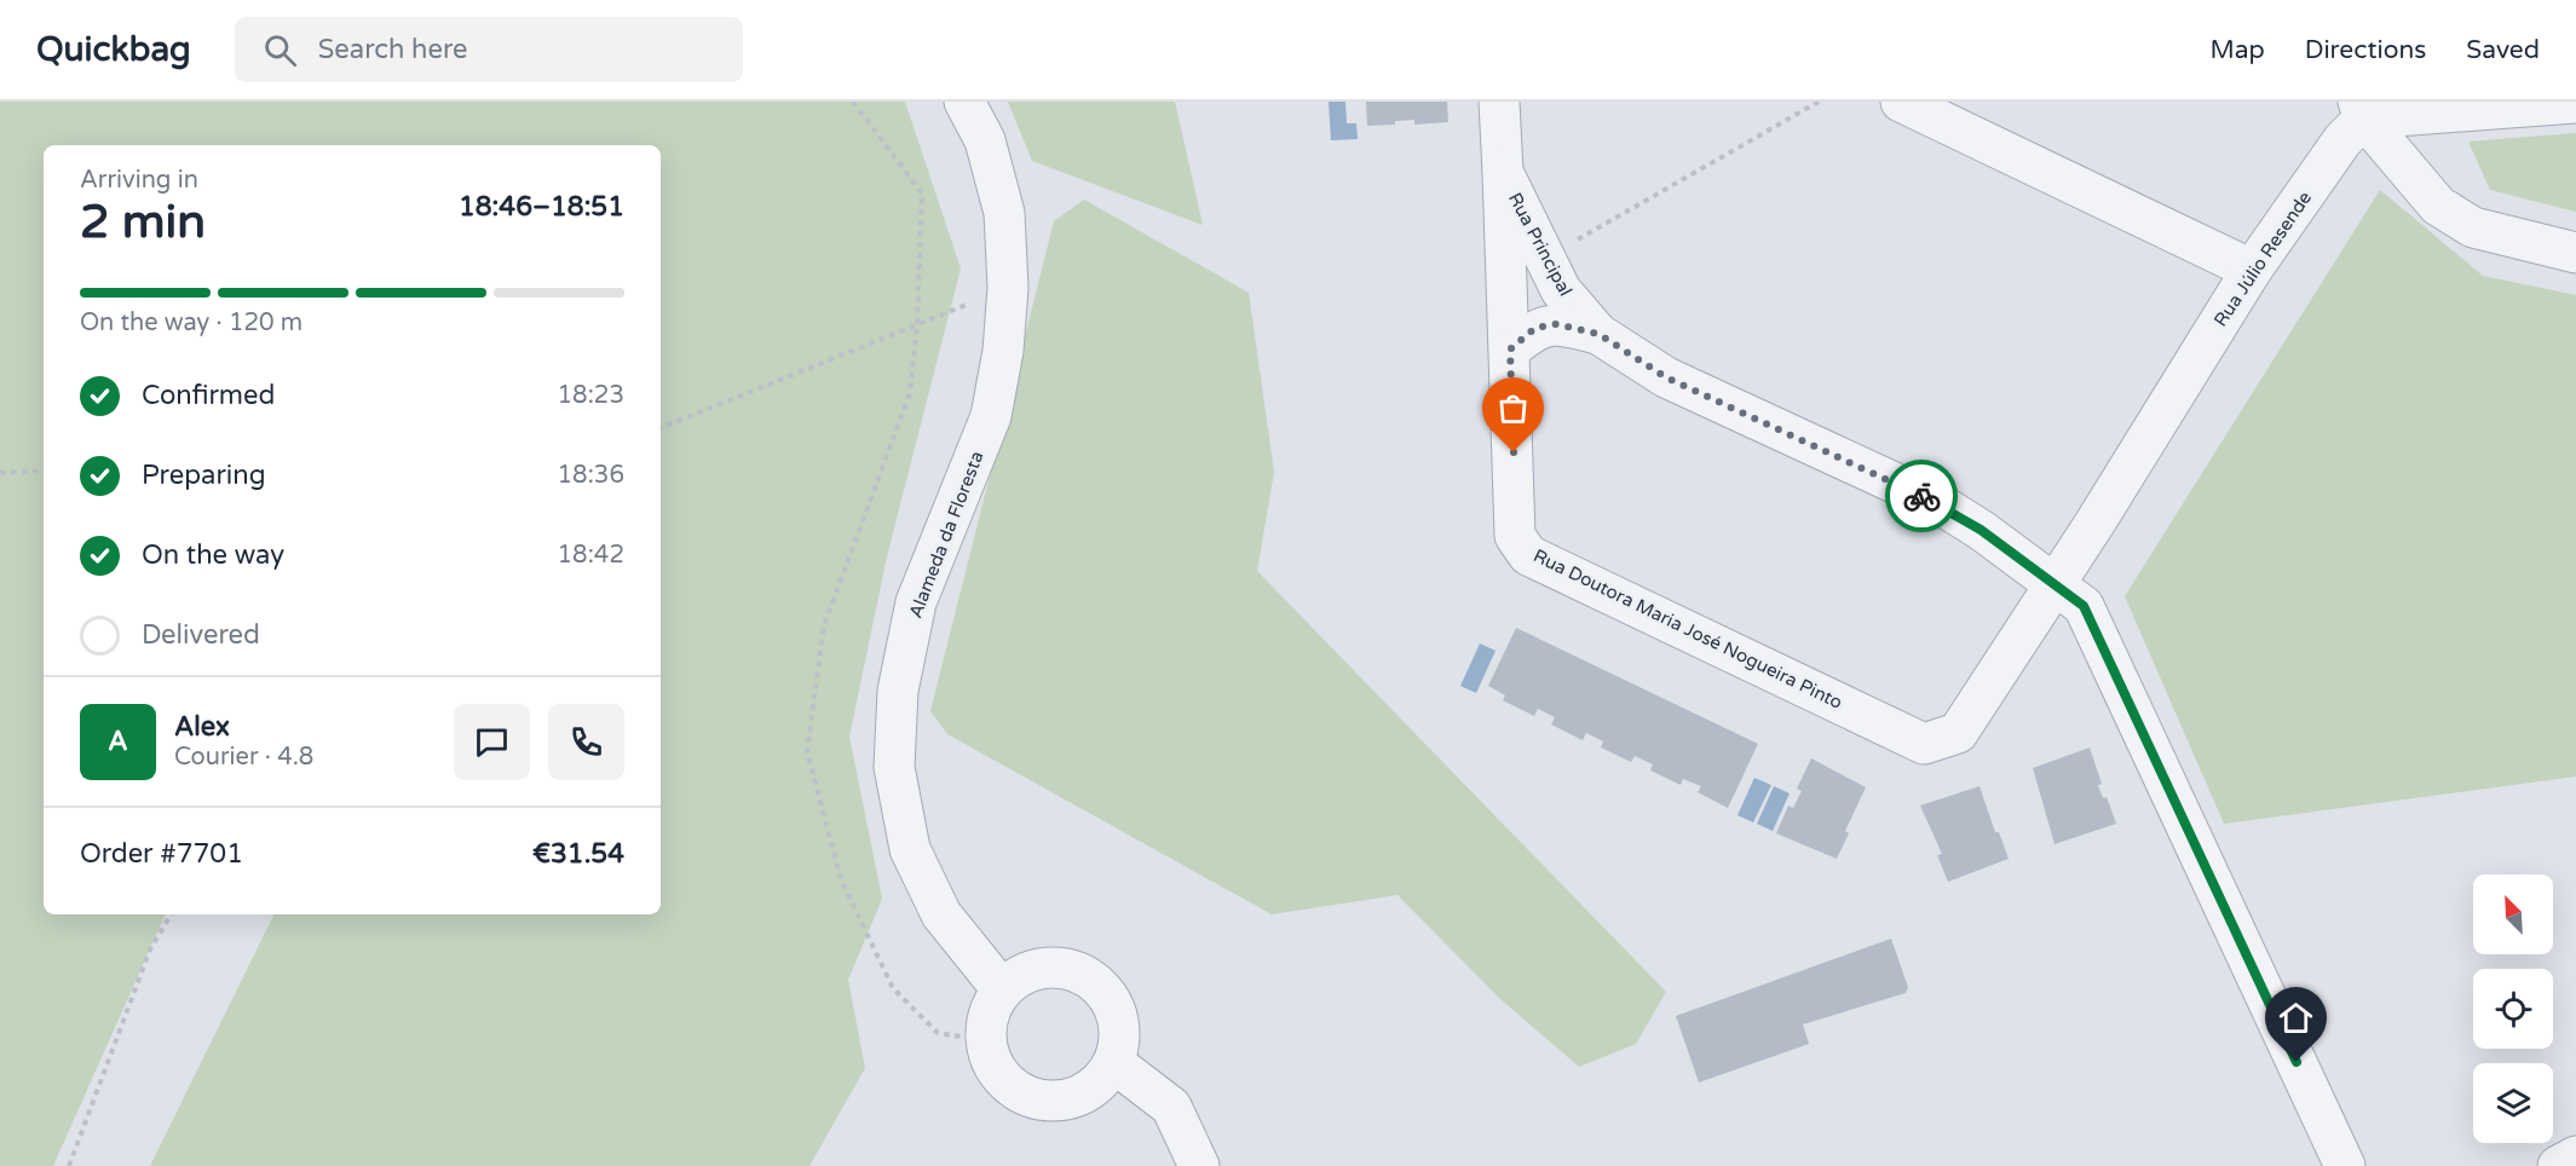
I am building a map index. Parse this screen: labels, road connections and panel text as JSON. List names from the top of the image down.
{
  "streets": {
    "street": [
      "Rua Principal",
      "Rua Júlio Resende",
      "Alameda da Floresta",
      "Rua Doutora Maria José Nogueira Pinto"
    ]
  },
  "crossings": [
    ["Rua Principal", "Rua Júlio Resende"],
    ["Rua Principal", "Rua Doutora Maria José Nogueira Pinto"],
    ["Rua Júlio Resende", "Rua Doutora Maria José Nogueira Pinto"]
  ],
  "north": "top left",
  "page": {
    "header": "Quickbag",
    "search": "Search here",
    "nav": ["Map", "Directions", "Saved"],
    "heading": ["2 min", "Arriving in", "18:46–18:51"],
    "panel": [
      "Alex",
      "Courier · 4.8",
      "Order #7701",
      "€31.54"
    ],
    "bar": "On the way · 120 m",
    "list": [
      ["Confirmed", "18:23"],
      ["Preparing", "18:36"],
      ["On the way", "18:42"],
      "Delivered"
    ],
    "round": "A"
  }
}
